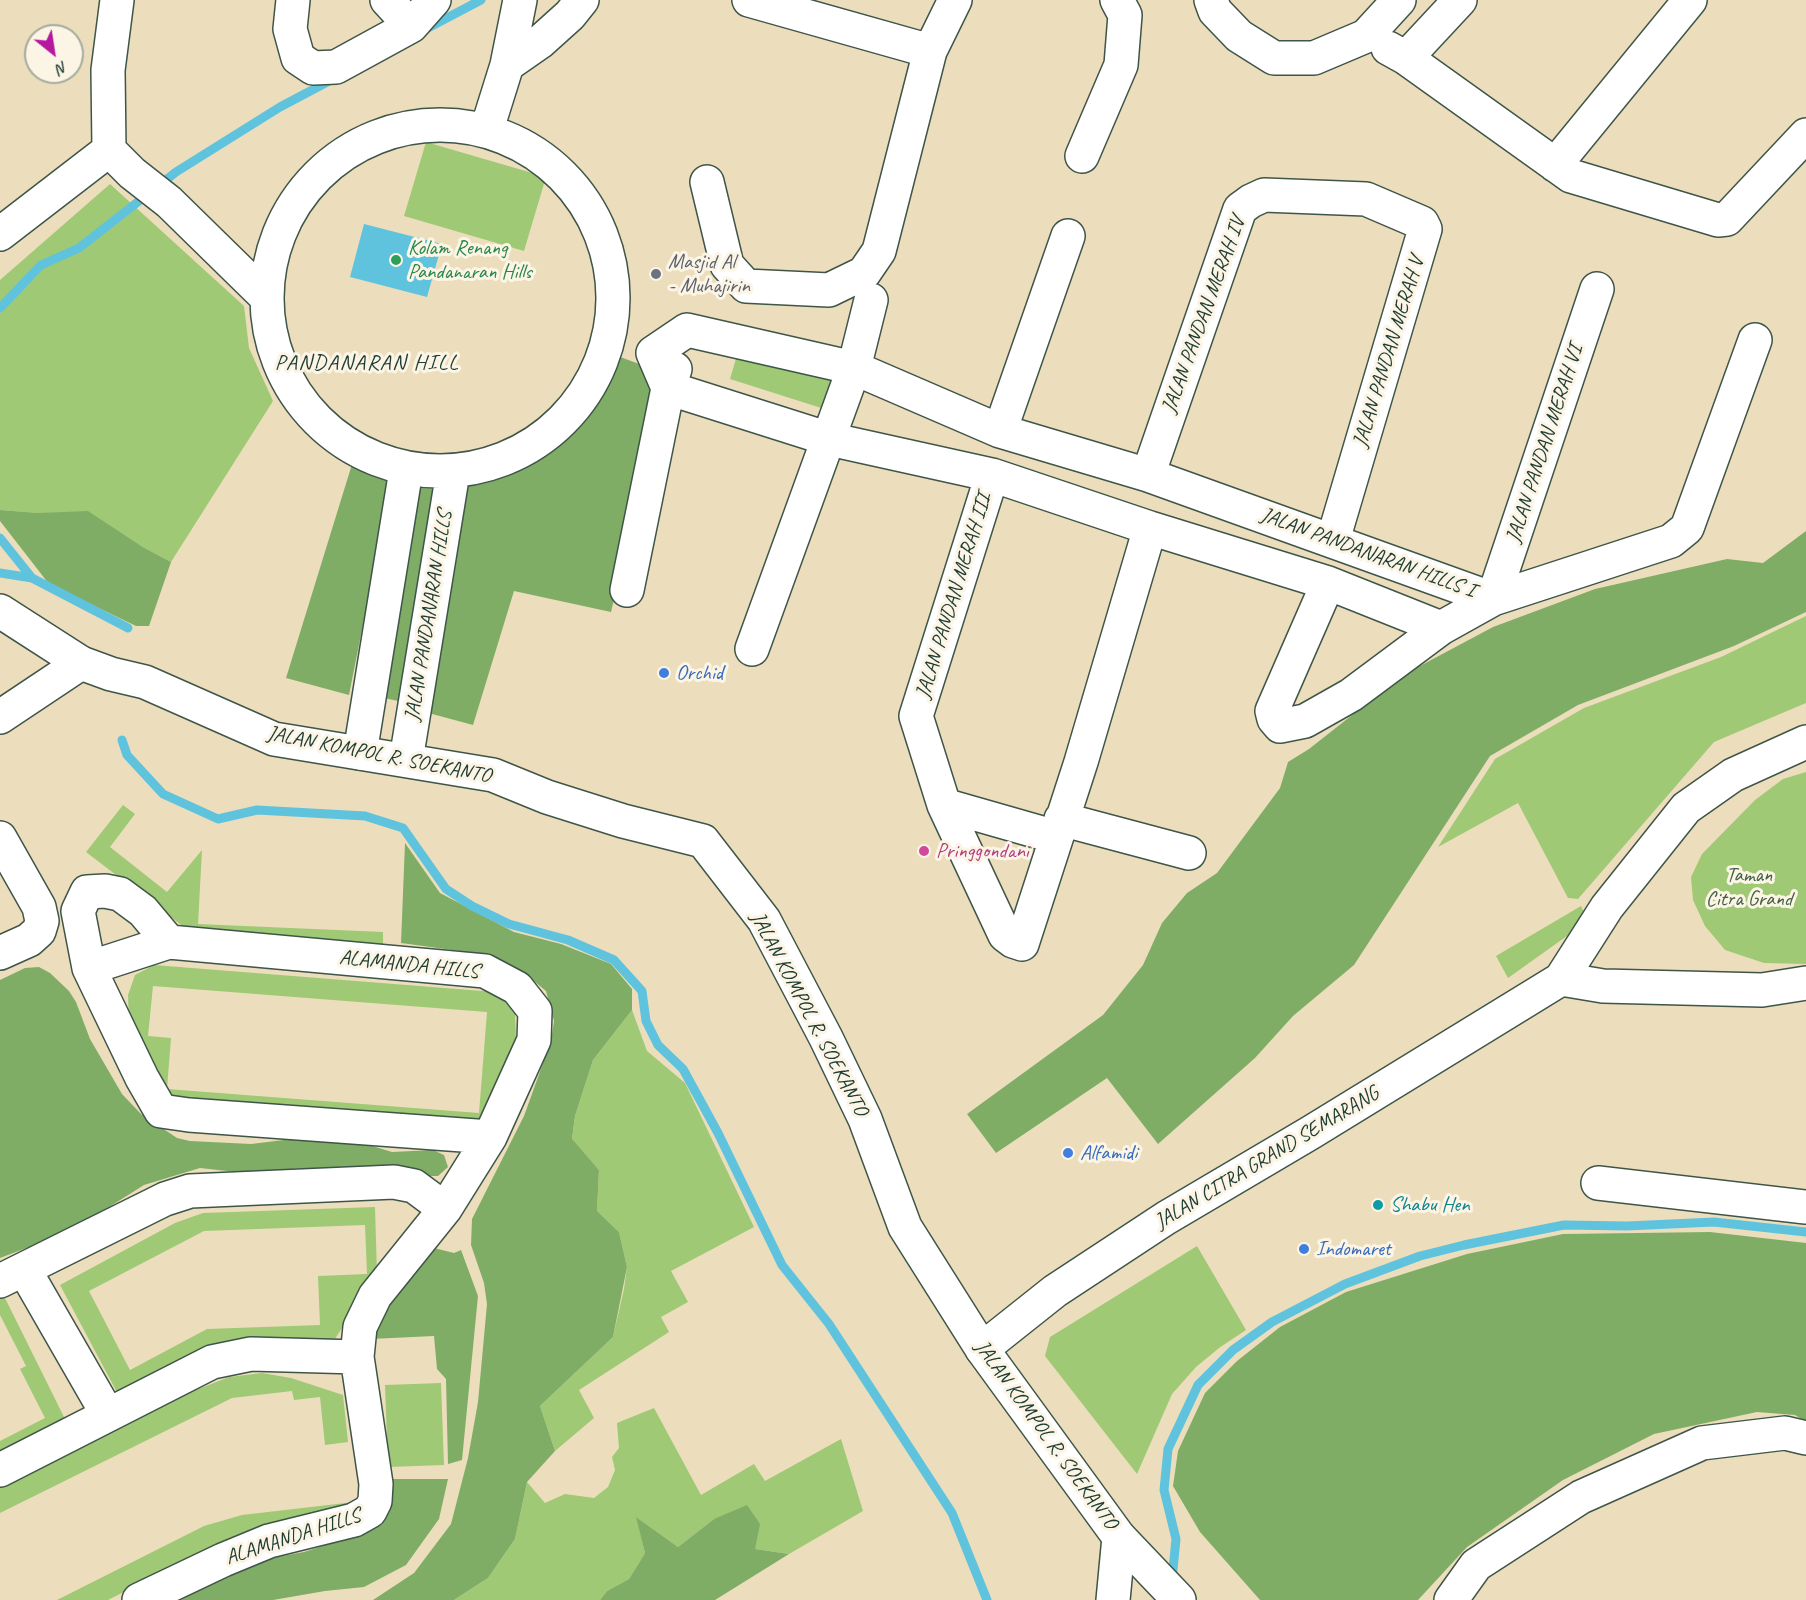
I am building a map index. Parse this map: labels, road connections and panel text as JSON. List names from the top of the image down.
{
  "streets": {
    "street": [
      "JALAN PANDAN MERAH IV",
      "JALAN PANDAN MERAH V",
      "JALAN PANDAN MERAH VI",
      "JALAN PANDANARAN HILLS I",
      "JALAN PANDAN MERAH III",
      "JALAN PANDANARAN HILLS",
      "JALAN KOMPOL R. SOEKANTO",
      "ALAMANDA HILLS",
      "JALAN CITRA GRAND SEMARANG"
    ]
  },
  "crossings": [
    ["JALAN PANDAN MERAH IV", "JALAN PANDAN MERAH V"],
    ["JALAN PANDAN MERAH IV", "JALAN PANDANARAN HILLS I"],
    ["JALAN PANDAN MERAH V", "JALAN PANDANARAN HILLS I"],
    ["JALAN PANDAN MERAH VI", "JALAN PANDANARAN HILLS I"],
    ["JALAN PANDANARAN HILLS I", "JALAN PANDAN MERAH III"],
    ["JALAN PANDANARAN HILLS", "JALAN KOMPOL R. SOEKANTO"],
    ["JALAN KOMPOL R. SOEKANTO", "JALAN CITRA GRAND SEMARANG"]
  ],
  "districts": ["PANDANARAN HILL"],
  "parks": ["Taman Citra Grand"],
  "places": [
    "Kolam Renang Pandanaran Hills",
    "Masjid Al - Muhajirin",
    "Orchid",
    "Pringgondani",
    "Alfamidi",
    "Shabu Hen",
    "Indomaret"
  ],
  "north": "bottom right"
}
